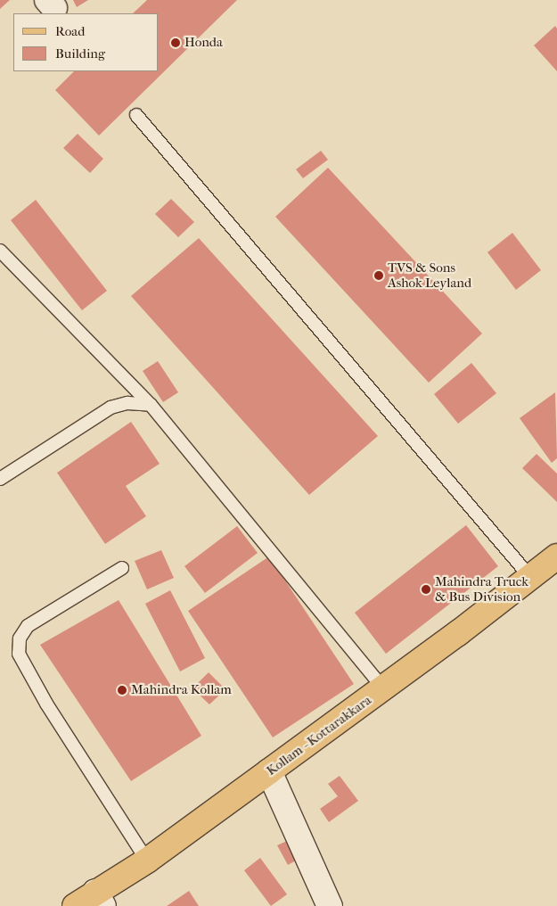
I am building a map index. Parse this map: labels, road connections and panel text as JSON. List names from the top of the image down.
{
  "streets": {
    "main road": ["Kollam - Kottarakkara"]
  },
  "places": [
    "Honda",
    "TVS & Sons Ashok Leyland",
    "Mahindra Truck & Bus Division",
    "Mahindra Kollam"
  ],
  "legend": ["Road", "Building"]
}
